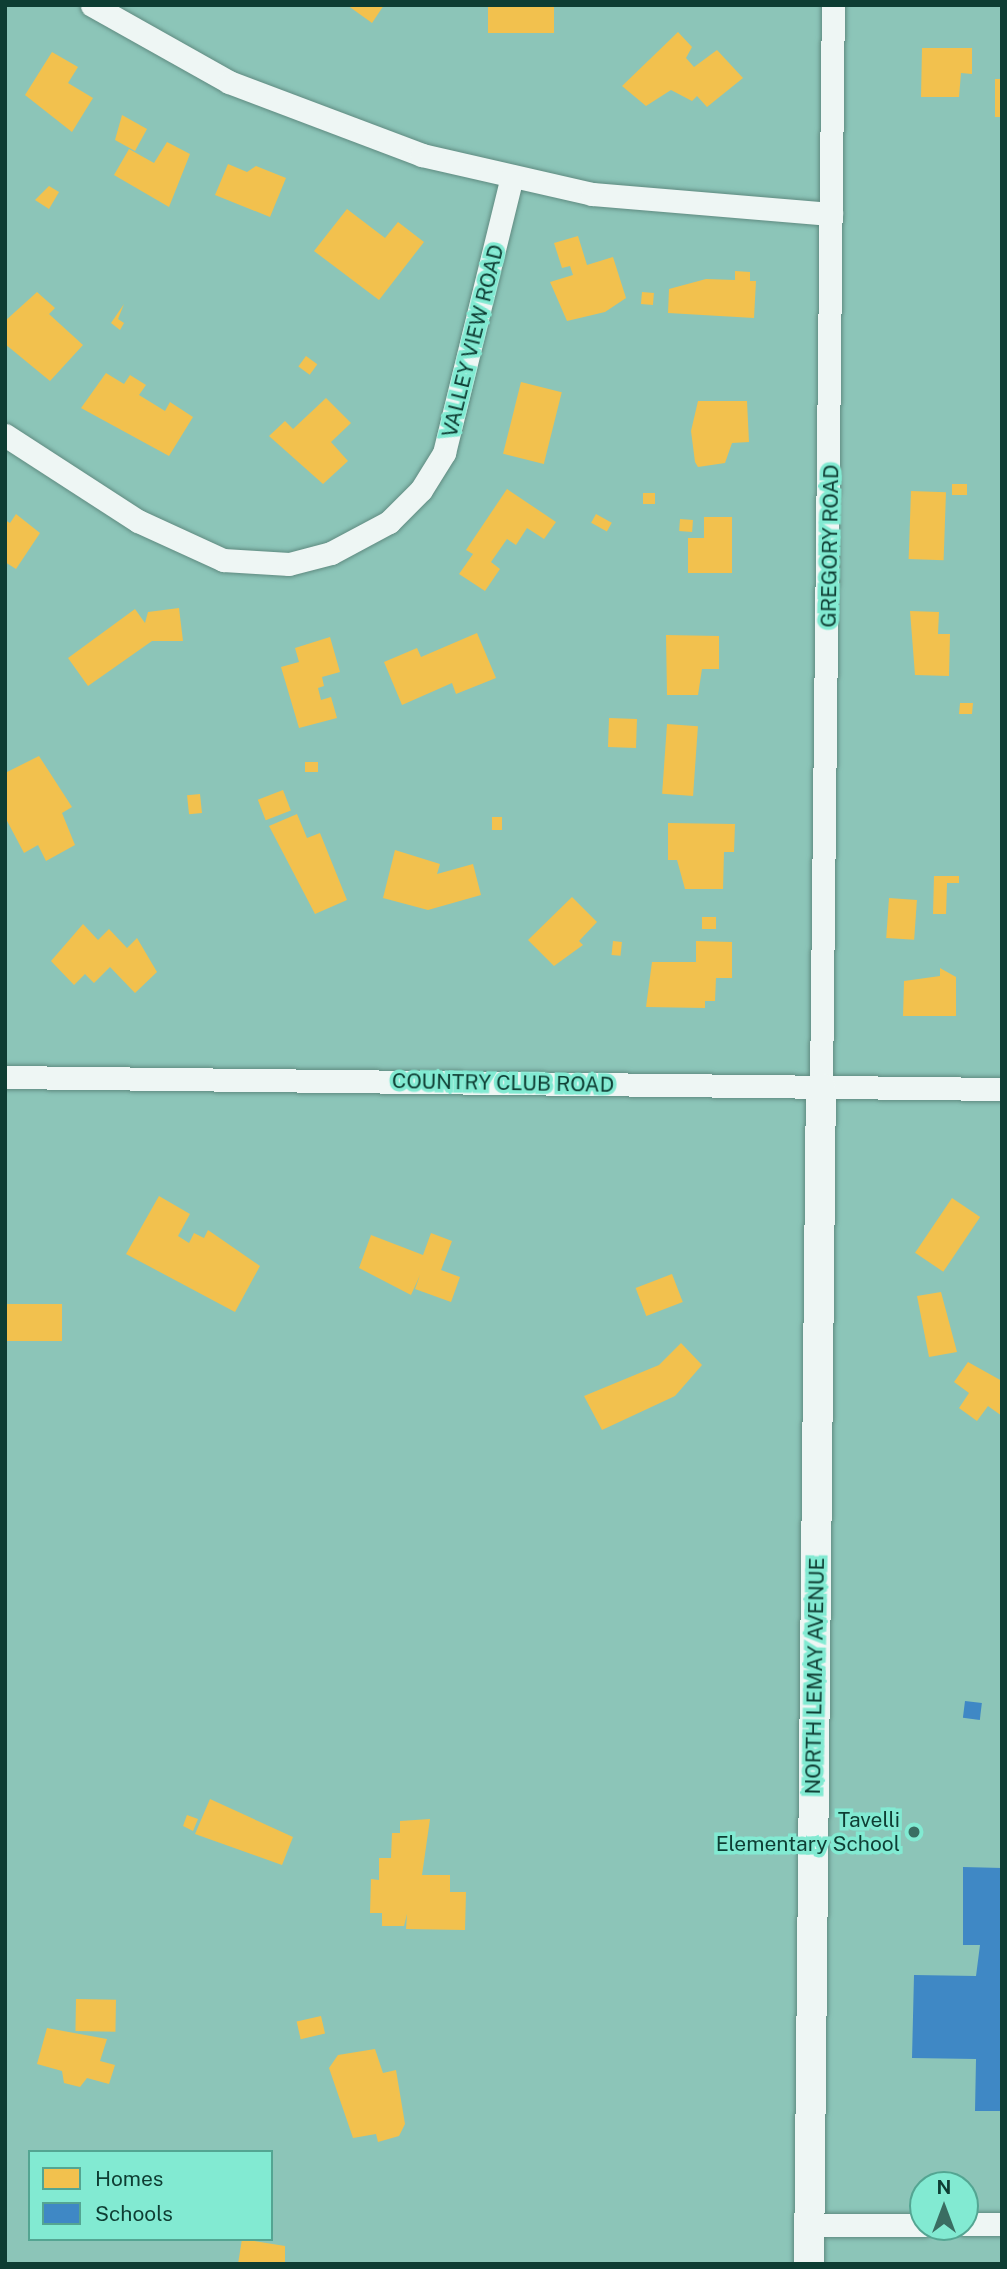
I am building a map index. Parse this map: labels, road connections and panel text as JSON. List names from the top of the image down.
{
  "streets": {
    "main road": ["NORTH LEMAY AVENUE"],
    "street": ["VALLEY VIEW ROAD", "GREGORY ROAD", "COUNTRY CLUB ROAD"]
  },
  "crossings": [
    ["GREGORY ROAD", "COUNTRY CLUB ROAD"],
    ["GREGORY ROAD", "NORTH LEMAY AVENUE"],
    ["COUNTRY CLUB ROAD", "NORTH LEMAY AVENUE"]
  ],
  "places": ["Tavelli Elementary School"],
  "legend": ["Homes", "Schools"],
  "north": "top"
}
